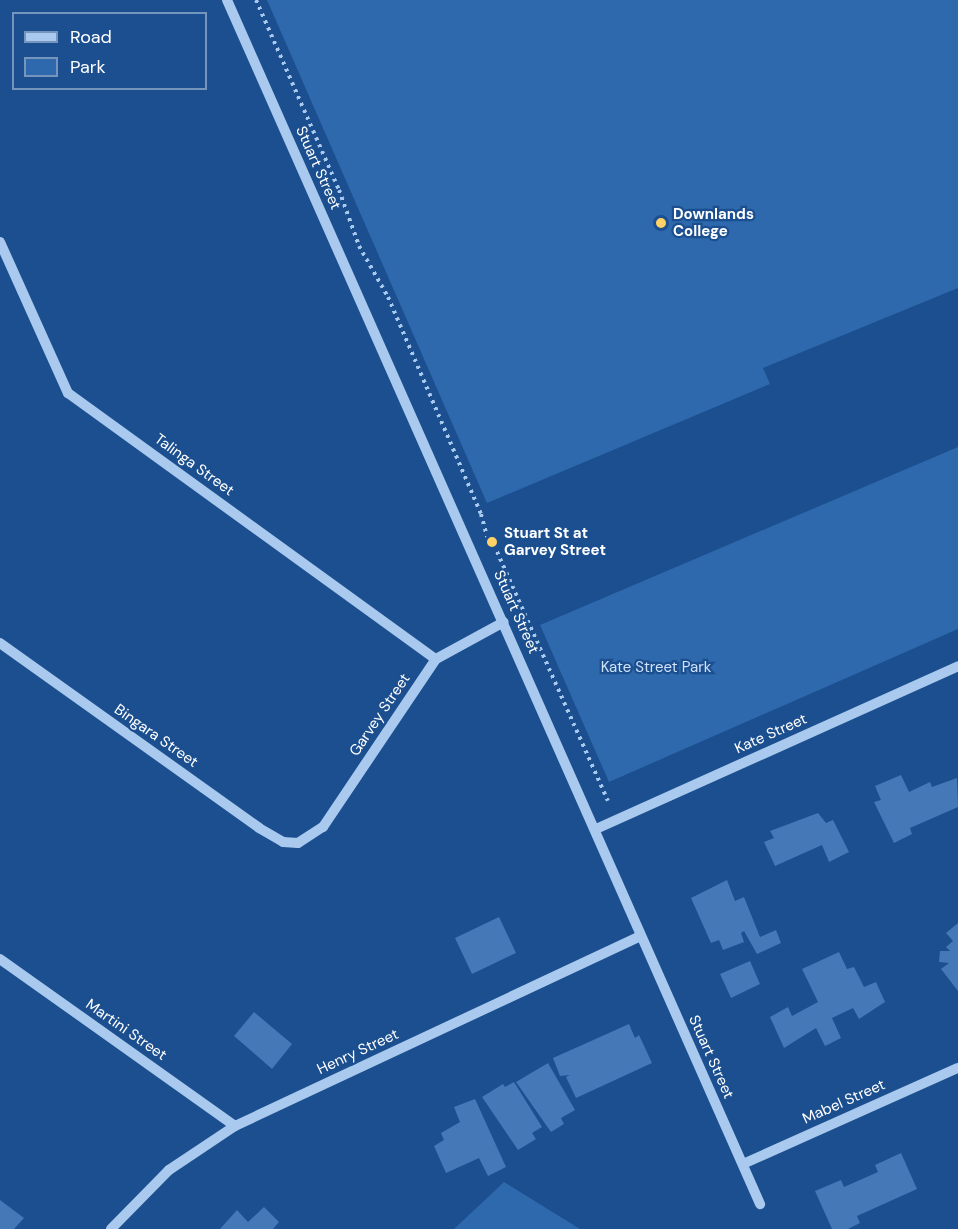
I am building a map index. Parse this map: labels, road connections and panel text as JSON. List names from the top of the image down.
{
  "streets": {
    "street": [
      "Stuart Street",
      "Talinga Street",
      "Garvey Street",
      "Kate Street",
      "Bingara Street",
      "Martini Street",
      "Henry Street",
      "Mabel Street"
    ]
  },
  "crossings": [
    ["Stuart Street", "Garvey Street"],
    ["Stuart Street", "Kate Street"],
    ["Stuart Street", "Henry Street"],
    ["Stuart Street", "Mabel Street"],
    ["Talinga Street", "Garvey Street"],
    ["Garvey Street", "Bingara Street"],
    ["Martini Street", "Henry Street"]
  ],
  "parks": ["Kate Street Park"],
  "places": ["Downlands College", "Stuart St at Garvey Street"],
  "legend": ["Road", "Park"]
}
